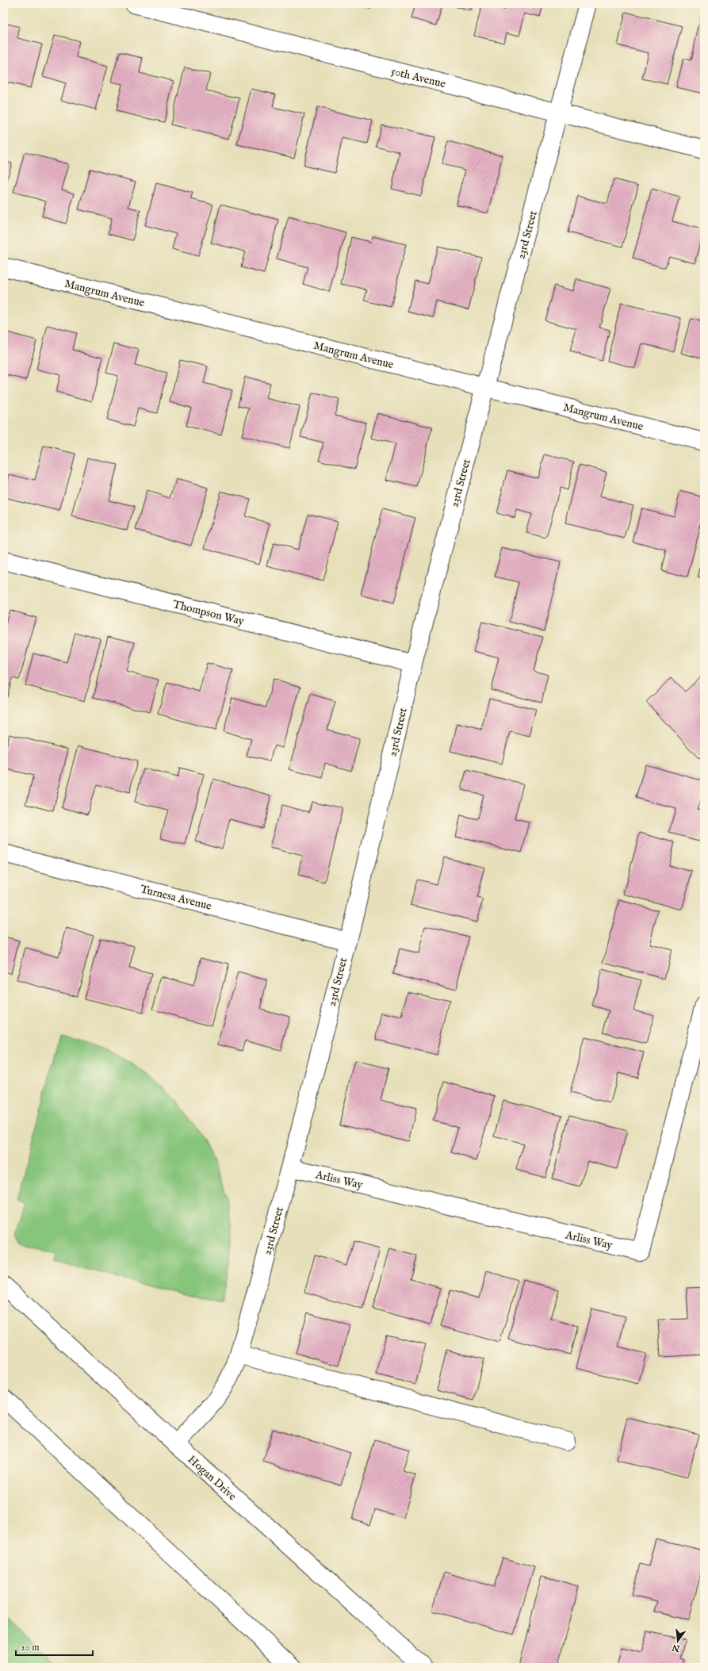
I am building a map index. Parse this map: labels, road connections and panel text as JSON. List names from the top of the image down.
{
  "streets": {
    "street": [
      "50th Avenue",
      "23rd Street",
      "Mangrum Avenue",
      "Thompson Way",
      "Turnesa Avenue",
      "Arliss Way",
      "Hogan Drive"
    ]
  },
  "crossings": [
    ["50th Avenue", "23rd Street"],
    ["23rd Street", "Mangrum Avenue"],
    ["23rd Street", "Thompson Way"],
    ["23rd Street", "Turnesa Avenue"],
    ["23rd Street", "Arliss Way"],
    ["23rd Street", "Hogan Drive"]
  ],
  "scale_bar": "20 m",
  "north": "bottom"
}
